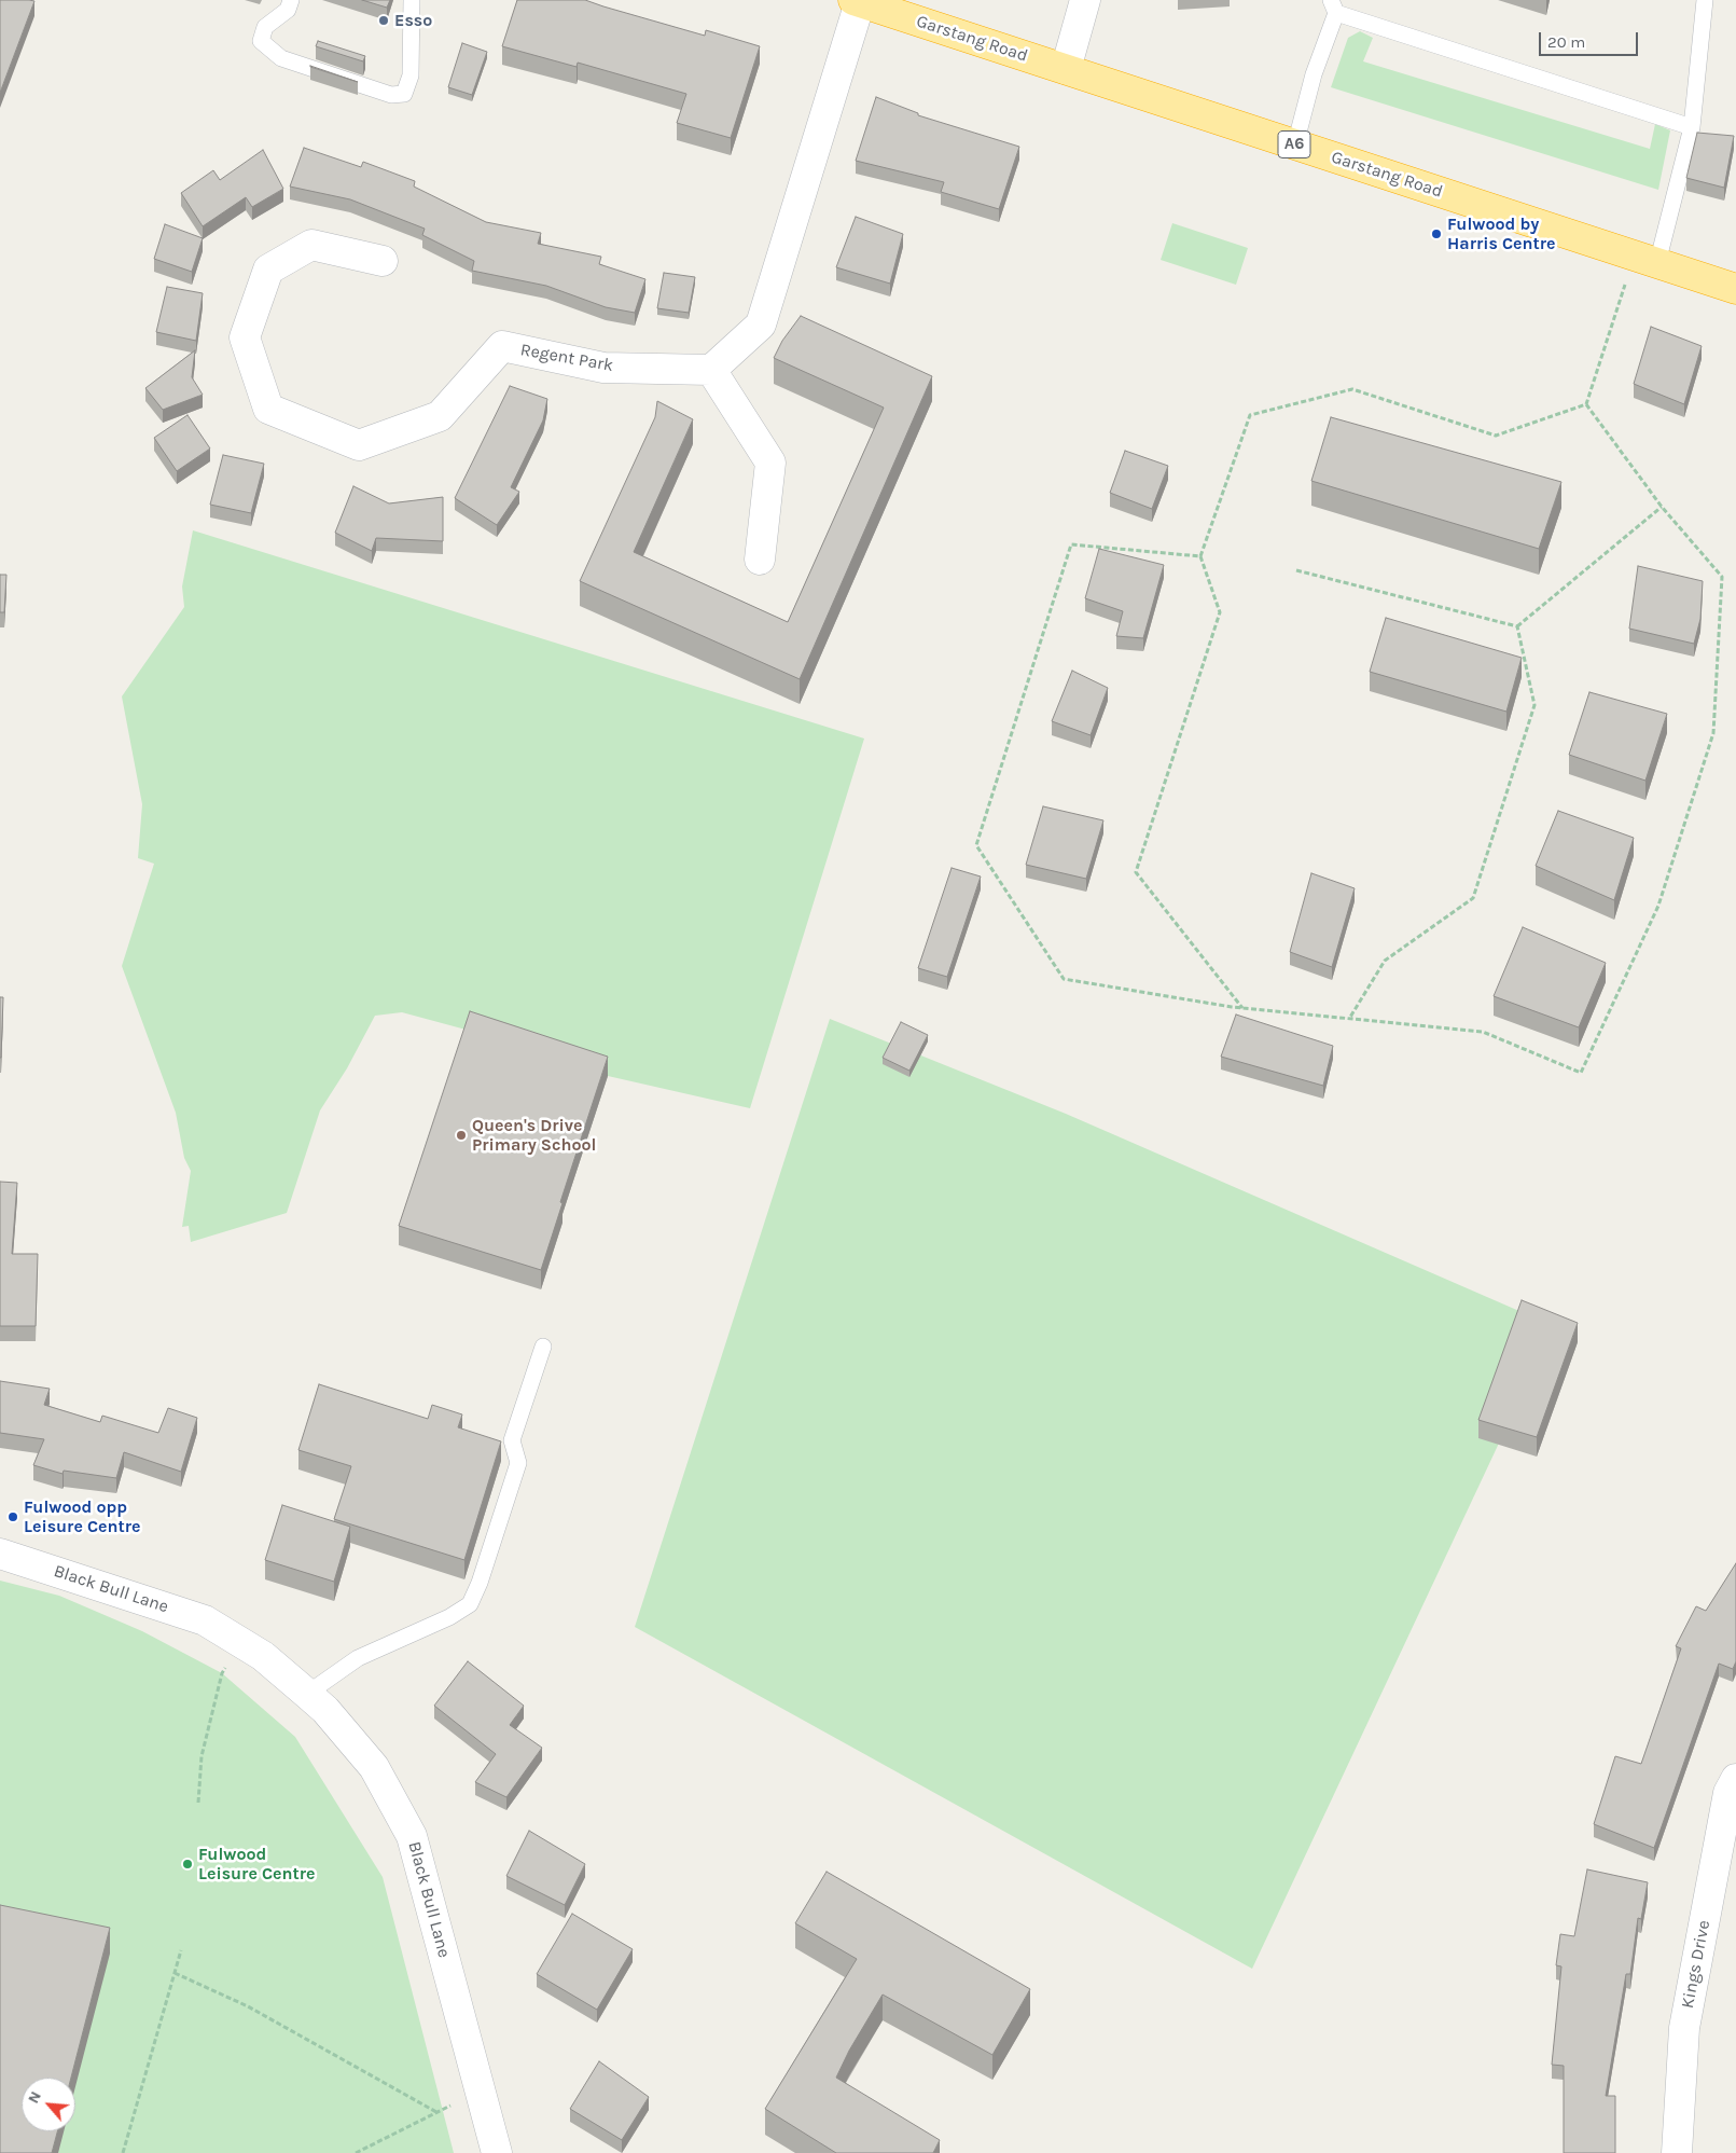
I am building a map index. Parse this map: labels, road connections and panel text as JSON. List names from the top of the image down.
{
  "streets": {
    "highway": ["Garstang Road", "A6"],
    "street": ["Regent Park", "Black Bull Lane", "Kings Drive"]
  },
  "places": [
    "Esso",
    "Fulwood by Harris Centre",
    "Queen's Drive Primary School",
    "Fulwood opp Leisure Centre",
    "Fulwood Leisure Centre"
  ],
  "scale_bar": "20 m",
  "north": "top left"
}
